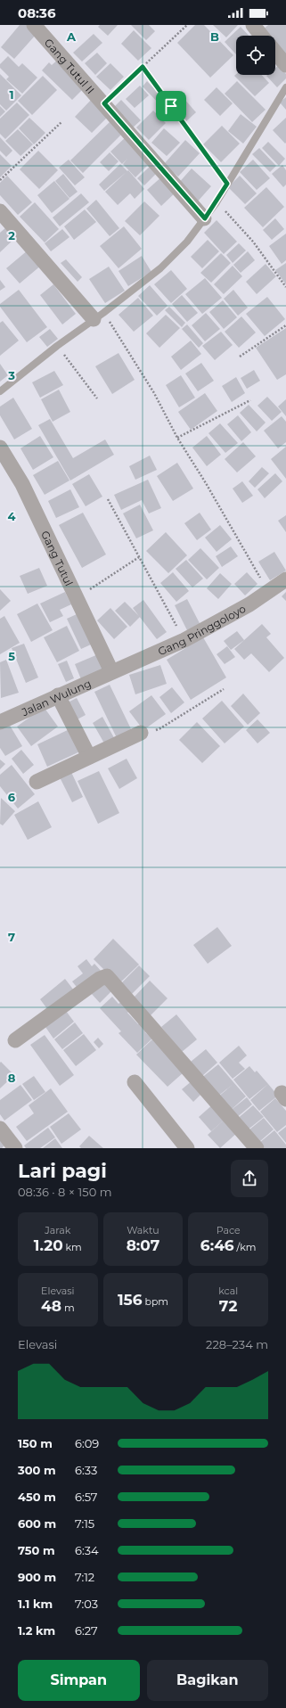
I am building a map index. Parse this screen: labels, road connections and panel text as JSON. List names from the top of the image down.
{
  "streets": {
    "street": [
      "Gang Tutul II",
      "Gang Tutul",
      "Gang Pringgoloyo",
      "Jalan Wulung"
    ]
  },
  "crossings": [
    ["Gang Tutul", "Gang Pringgoloyo"],
    ["Gang Tutul", "Jalan Wulung"],
    ["Gang Pringgoloyo", "Jalan Wulung"]
  ],
  "page": {
    "status": "08:36",
    "heading": ["Lari pagi", "08:36 · 8 × 150 m"],
    "stats": [
      ["Jarak", "1.20 km"],
      ["Waktu", "8:07"],
      ["Pace", "6:46 /km"],
      ["Elevasi", "48 m"],
      ["156 bpm"],
      ["kcal", "72"]
    ],
    "chart": ["Elevasi", "228–234 m"],
    "list": [
      {
        "name": "150 m",
        "note": "6:09"
      },
      {
        "name": "300 m",
        "note": "6:33"
      },
      {
        "name": "450 m",
        "note": "6:57"
      },
      {
        "name": "600 m",
        "note": "7:15"
      },
      {
        "name": "750 m",
        "note": "6:34"
      },
      {
        "name": "900 m",
        "note": "7:12"
      },
      {
        "name": "1.1 km",
        "note": "7:03"
      },
      {
        "name": "1.2 km",
        "note": "6:27"
      }
    ],
    "buttons": ["Simpan", "Bagikan"]
  },
  "grid": {
    "columns": ["A", "B"],
    "rows": [
      "1",
      "2",
      "3",
      "4",
      "5",
      "6",
      "7",
      "8"
    ]
  }
}
